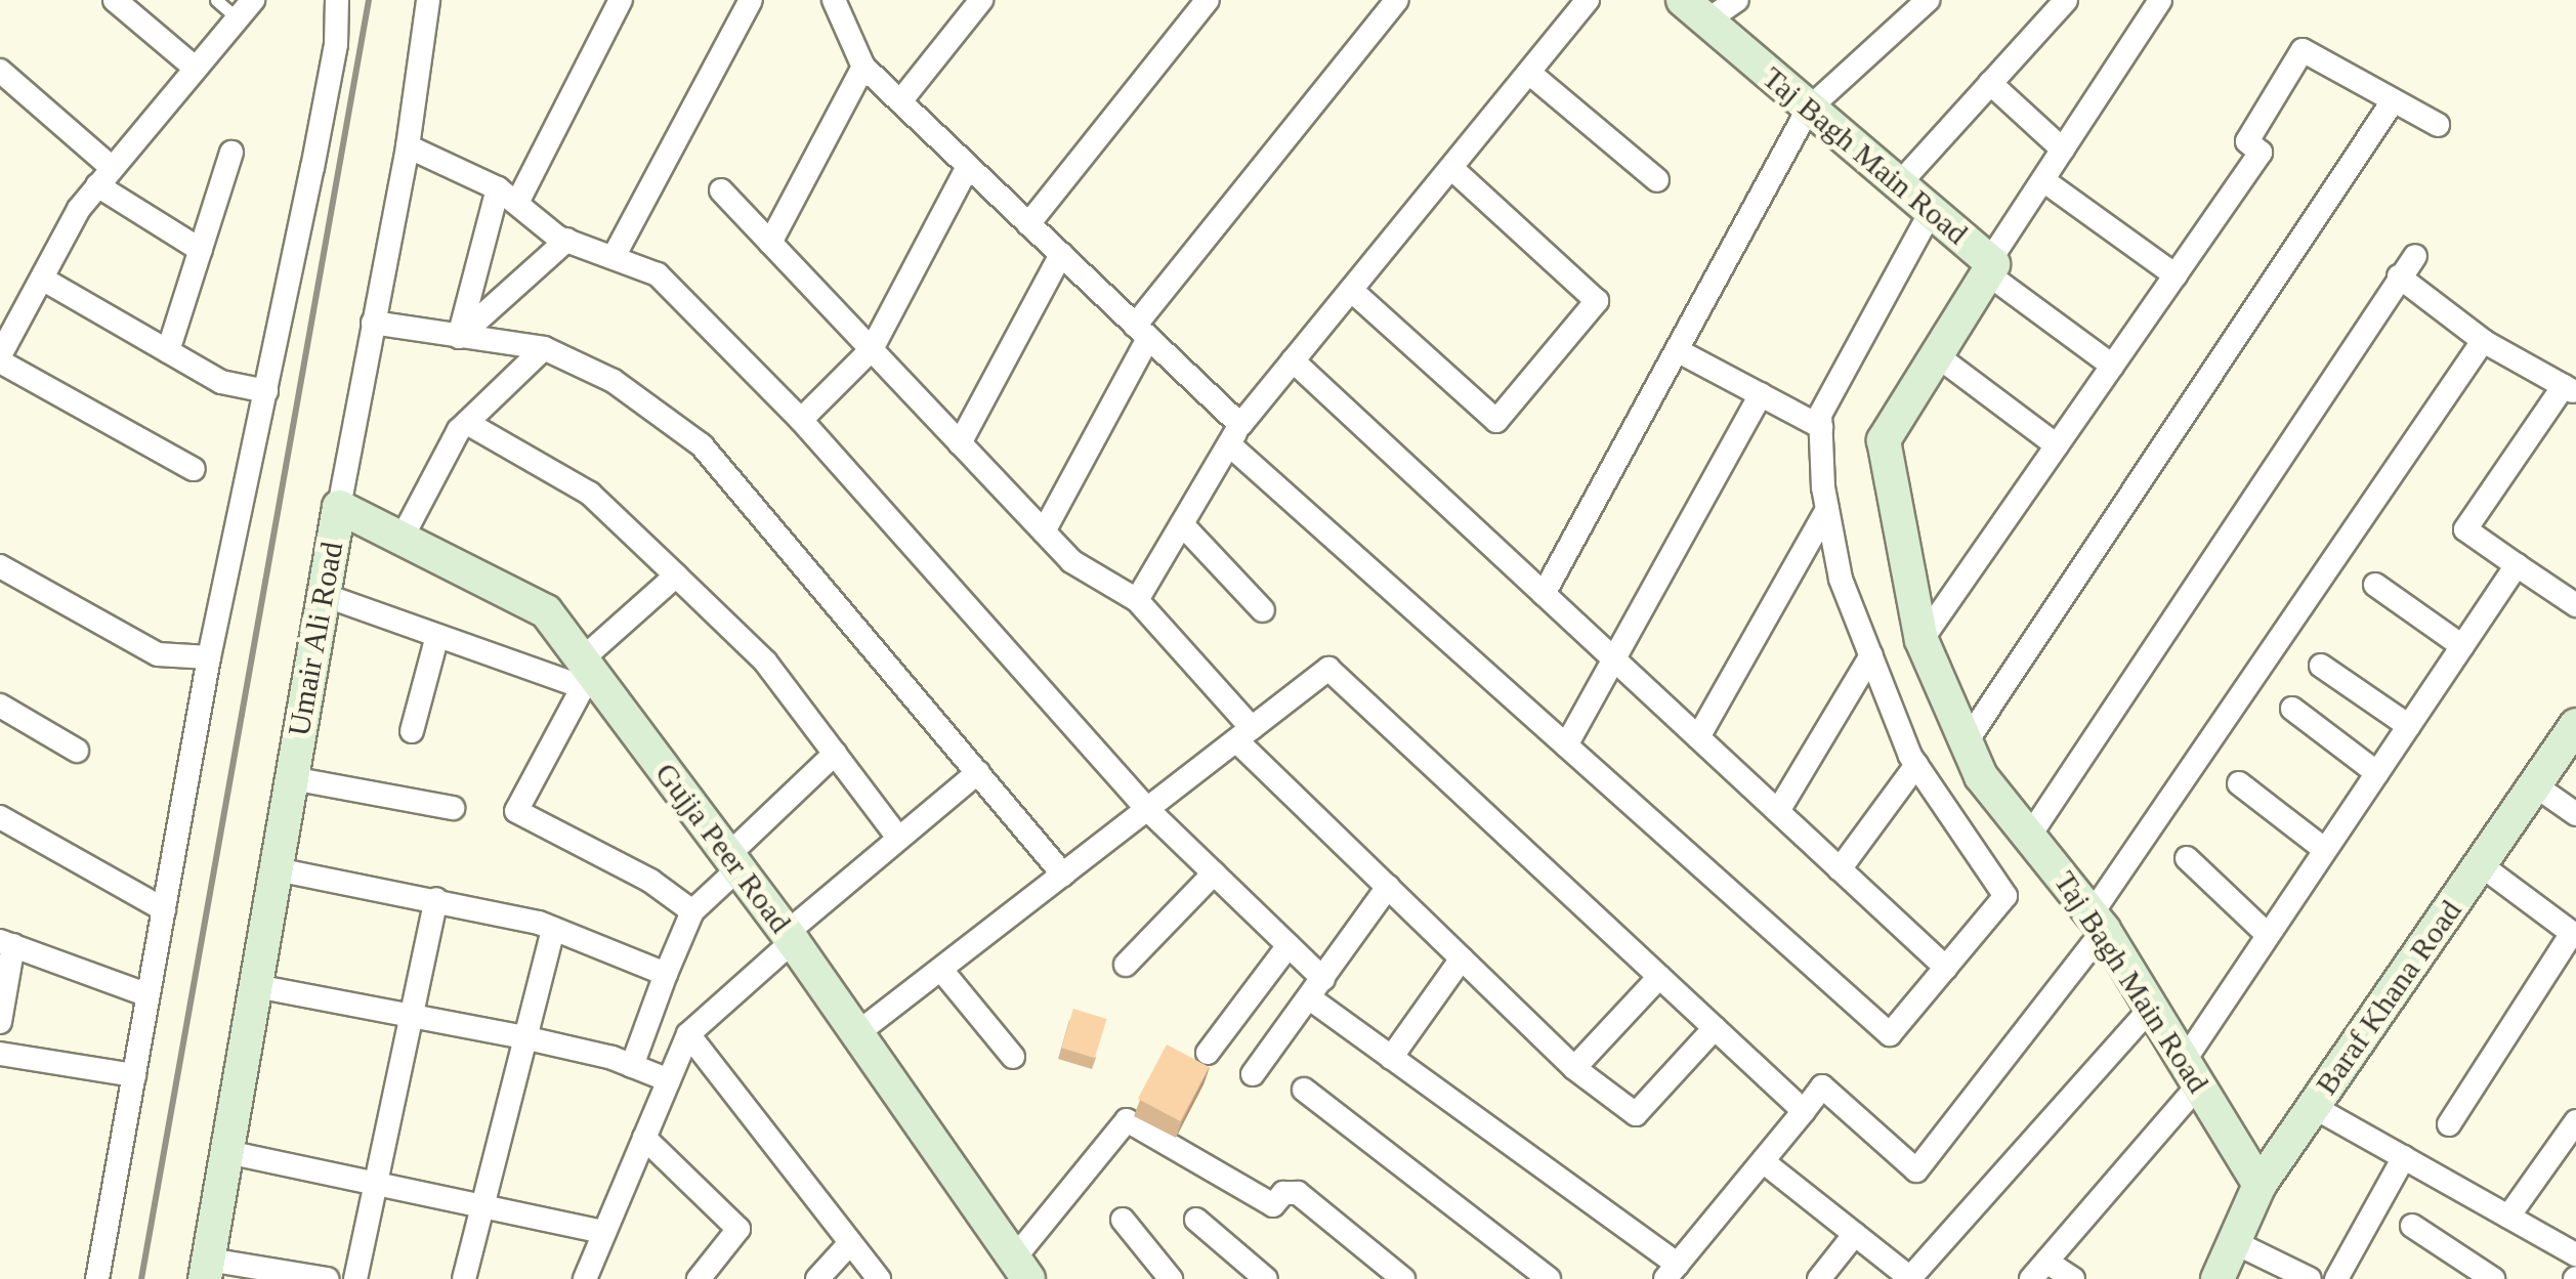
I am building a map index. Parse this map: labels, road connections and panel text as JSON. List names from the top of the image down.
{
  "streets": {
    "street": [
      "Taj Bagh Main Road",
      "Umair Ali Road",
      "Gujja Peer Road",
      "Baraf Khana Road"
    ]
  },
  "crossings": [
    ["Taj Bagh Main Road", "Baraf Khana Road"],
    ["Umair Ali Road", "Gujja Peer Road"]
  ]
}
